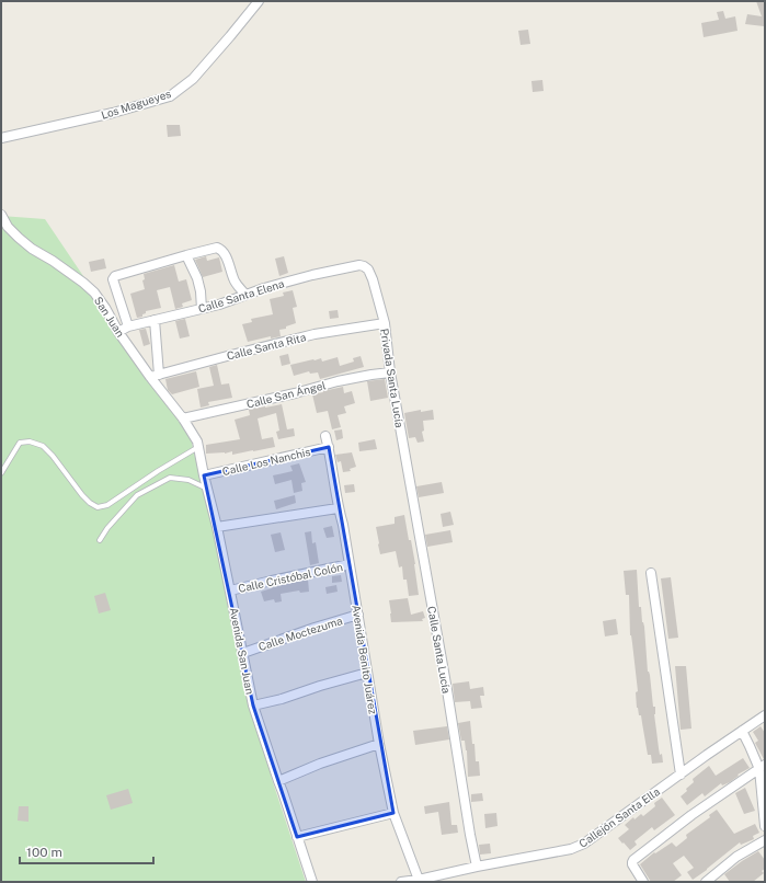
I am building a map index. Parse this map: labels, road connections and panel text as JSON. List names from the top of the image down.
{
  "streets": {
    "street": [
      "Los Magueyes",
      "Calle Santa Elena",
      "San Juan",
      "Calle Santa Rita",
      "Privada Santa Lucía",
      "Calle San Ángel",
      "Calle Los Nanchis",
      "Calle Cristóbal Colón",
      "Calle Moctezuma",
      "Calle Santa Lucía",
      "Avenida San Juan",
      "Avenida Benito Juárez",
      "Callejón Santa Ella"
    ]
  },
  "crossings": [
    ["Calle Santa Elena", "San Juan"],
    ["Calle Santa Elena", "Privada Santa Lucía"],
    ["San Juan", "Calle Santa Rita"],
    ["San Juan", "Calle San Ángel"],
    ["San Juan", "Avenida San Juan"],
    ["Calle Santa Rita", "Privada Santa Lucía"],
    ["Privada Santa Lucía", "Calle San Ángel"],
    ["Privada Santa Lucía", "Calle Santa Lucía"],
    ["Calle San Ángel", "Avenida San Juan"],
    ["Calle Los Nanchis", "Avenida San Juan"],
    ["Calle Los Nanchis", "Avenida Benito Juárez"],
    ["Calle Cristóbal Colón", "Avenida San Juan"],
    ["Calle Cristóbal Colón", "Avenida Benito Juárez"],
    ["Calle Moctezuma", "Avenida San Juan"],
    ["Calle Moctezuma", "Avenida Benito Juárez"],
    ["Calle Santa Lucía", "Callejón Santa Ella"],
    ["Avenida Benito Juárez", "Callejón Santa Ella"]
  ],
  "scale_bar": "100 m"
}
